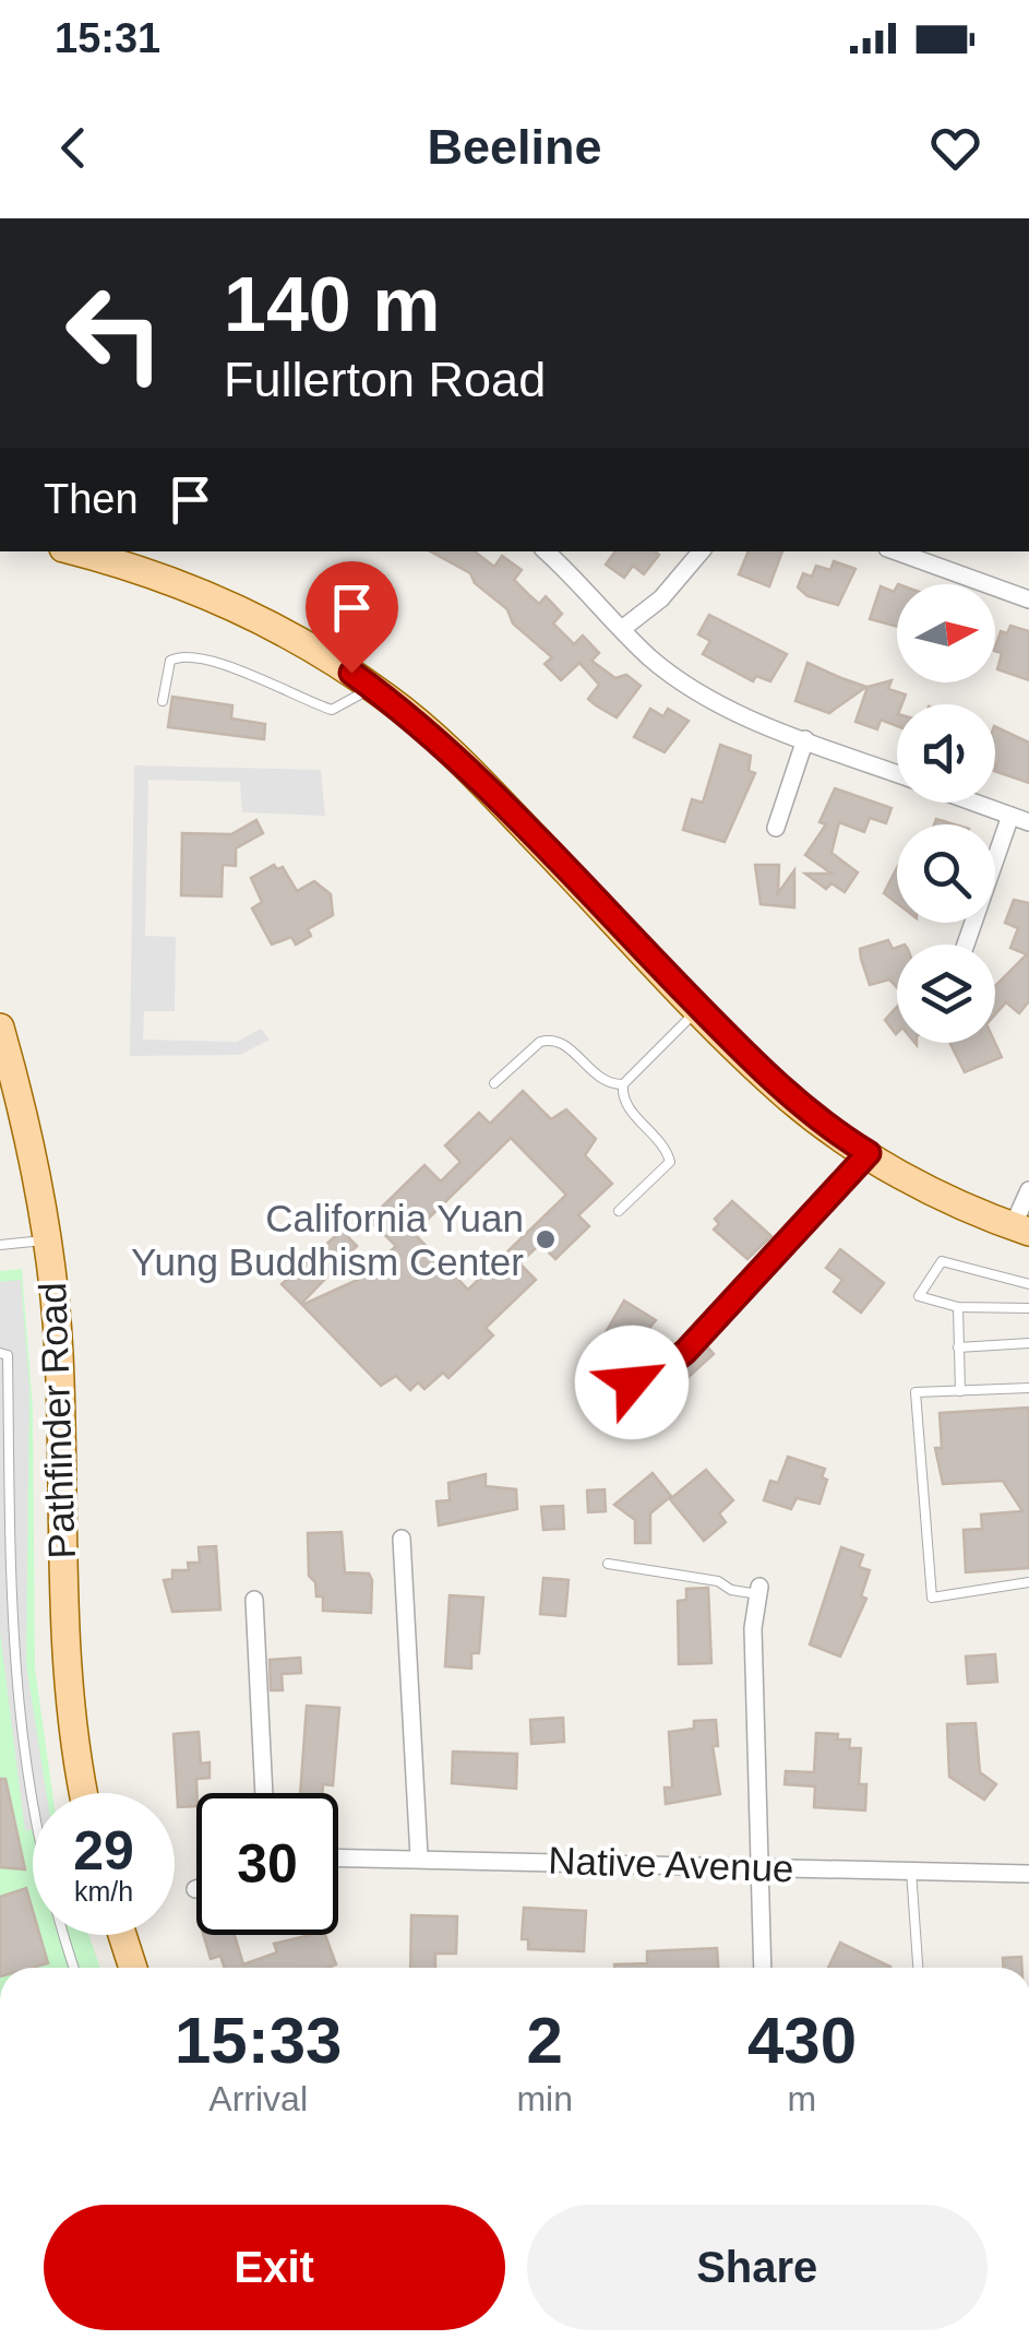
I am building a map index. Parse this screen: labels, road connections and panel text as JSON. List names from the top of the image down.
{
  "streets": {
    "main road": ["Pathfinder Road"],
    "street": ["Native Avenue"]
  },
  "places": ["California Yuan Yung Buddhism Center"],
  "north": "right",
  "page": {
    "status": "15:31",
    "header": "Beeline",
    "turn": ["140 m", "Fullerton Road"],
    "then": "Then",
    "speed": "29 km/h",
    "limit": "30",
    "eta": [
      "15:33",
      "Arrival",
      "2",
      "min",
      "430",
      "m"
    ],
    "buttons": ["Exit", "Share"]
  }
}
